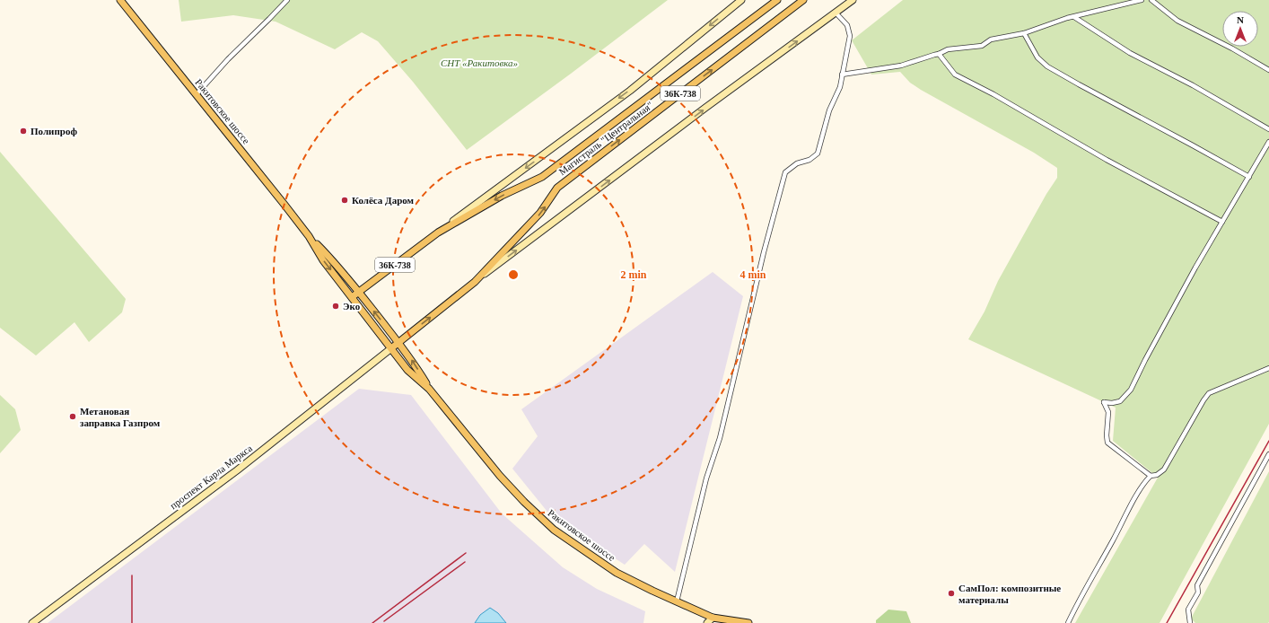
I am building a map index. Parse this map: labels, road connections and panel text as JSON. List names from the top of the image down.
{
  "streets": {
    "main road": [
      "36К-738",
      "Ракитовское шоссе",
      "Магистраль \"Центральная\"",
      "проспект Карла Маркса"
    ]
  },
  "crossings": [
    ["36К-738", "Ракитовское шоссе"],
    ["36К-738", "Магистраль \"Центральная\""],
    ["36К-738", "проспект Карла Маркса"],
    ["Ракитовское шоссе", "проспект Карла Маркса"]
  ],
  "parks": ["СНТ «Ракитовка»"],
  "places": [
    "Полипроф",
    "Колёса Даром",
    "Эко",
    "Метановая заправка Газпром",
    "СамПол: композитные материалы"
  ],
  "north": "top",
  "rings": ["2 min", "4 min"]
}
